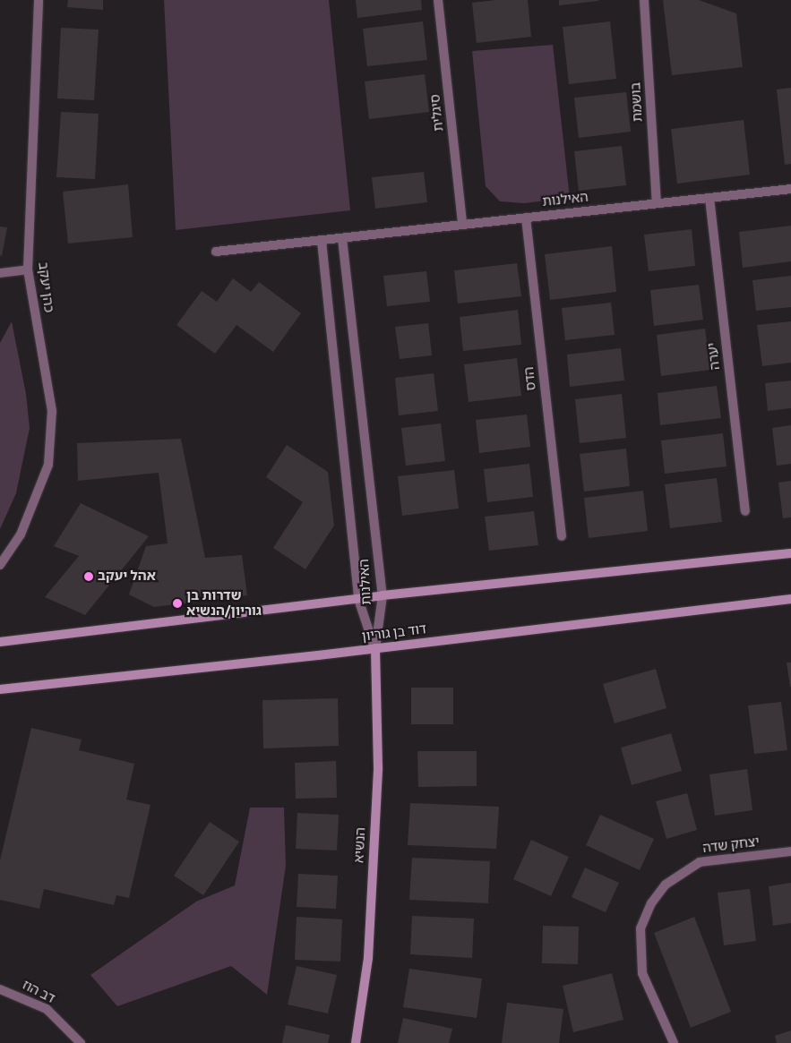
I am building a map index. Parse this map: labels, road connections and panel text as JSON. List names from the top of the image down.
{
  "streets": {
    "main road": ["דוד בן גוריון", "הנשיא"],
    "street": [
      "בושמת",
      "סיגלית",
      "האילנות",
      "כהן יעקב",
      "יערה",
      "הדס",
      "יצחק שדה",
      "דב הוז"
    ]
  },
  "crossings": [
    ["בושמת", "האילנות"],
    ["סיגלית", "האילנות"],
    ["האילנות", "יערה"],
    ["האילנות", "הדס"],
    ["האילנות", "דוד בן גוריון"],
    ["האילנות", "הנשיא"],
    ["דוד בן גוריון", "הנשיא"]
  ],
  "places": ["אהל יעקב", "שדרות בן גוריון/הנשיא"]
}
